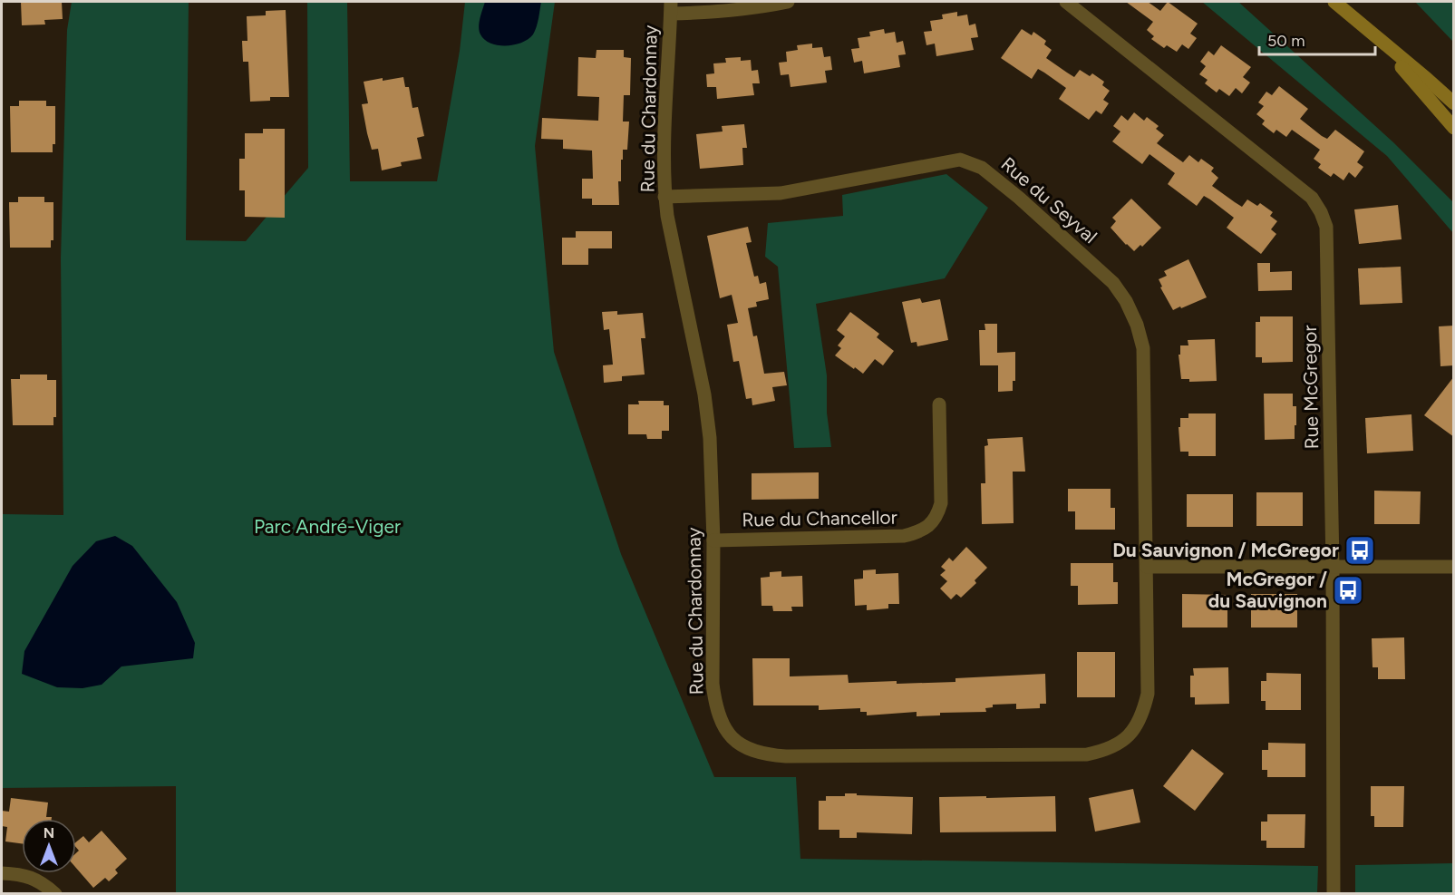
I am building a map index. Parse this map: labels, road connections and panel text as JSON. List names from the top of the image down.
{
  "streets": {
    "street": [
      "Rue du Chardonnay",
      "Rue du Seyval",
      "Rue McGregor",
      "Rue du Chancellor"
    ]
  },
  "crossings": [
    ["Rue du Chardonnay", "Rue du Seyval"],
    ["Rue du Chardonnay", "Rue du Chancellor"]
  ],
  "parks": ["Parc André-Viger"],
  "places": {
    "bus stop": ["Du Sauvignon / McGregor", "McGregor / du Sauvignon"]
  },
  "scale_bar": "50 m",
  "north": "top"
}
